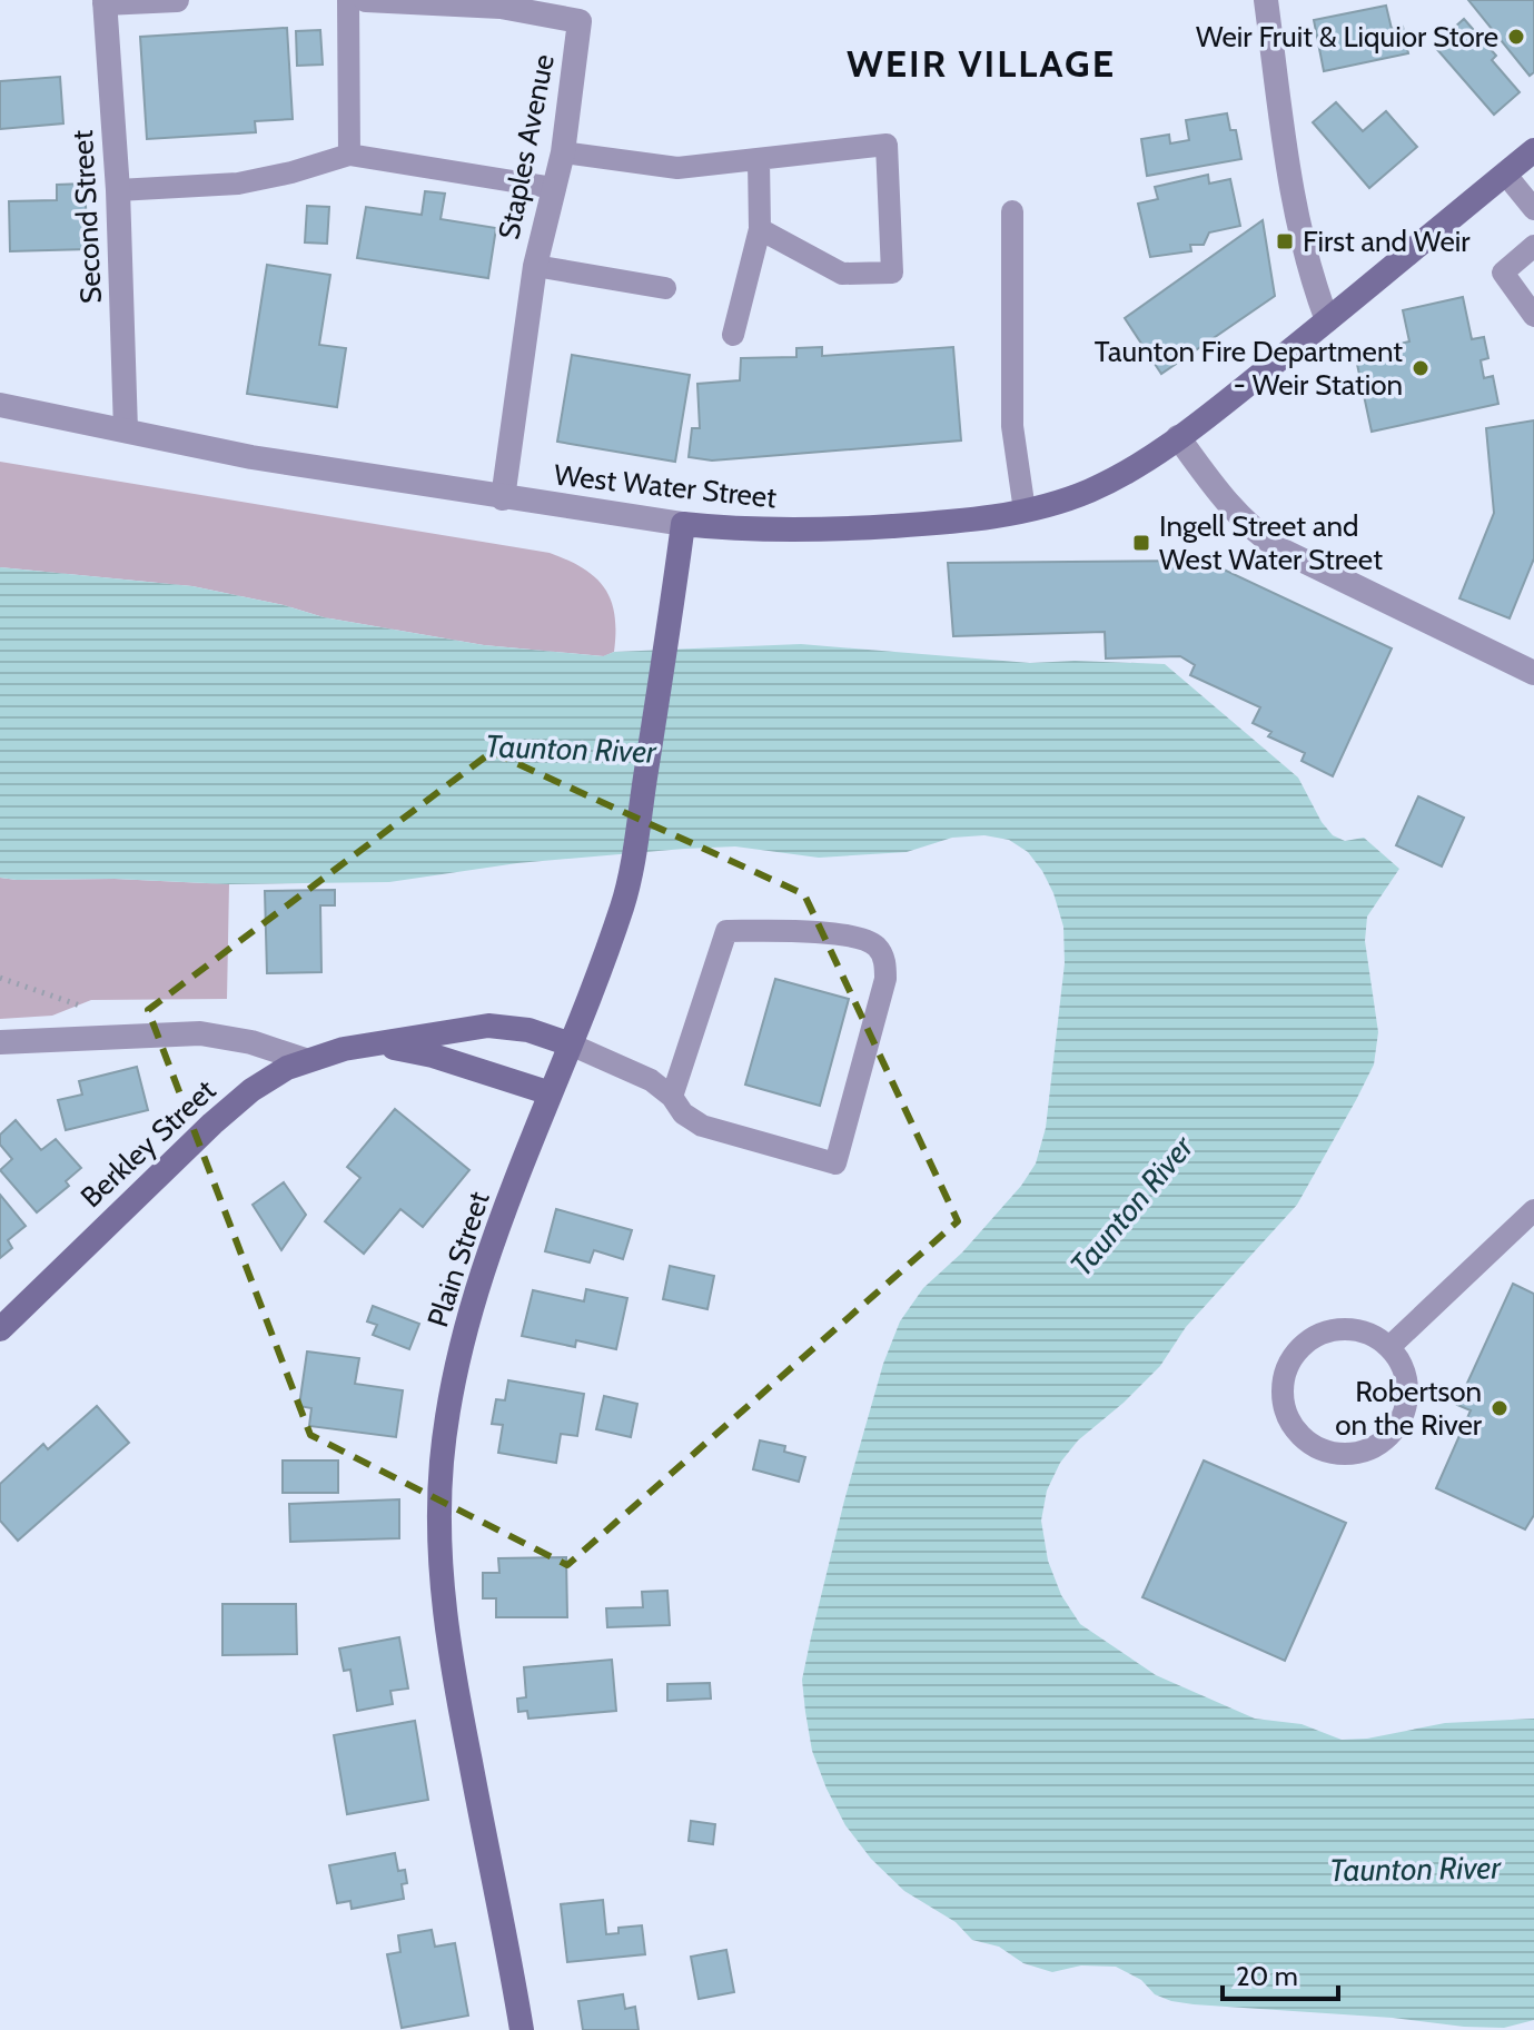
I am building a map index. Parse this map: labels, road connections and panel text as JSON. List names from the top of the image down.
{
  "streets": {
    "main road": ["West Water Street", "Berkley Street", "Plain Street"],
    "street": ["Staples Avenue", "Second Street"]
  },
  "crossings": [
    ["Staples Avenue", "West Water Street"],
    ["Second Street", "West Water Street"],
    ["West Water Street", "Plain Street"],
    ["Berkley Street", "Plain Street"]
  ],
  "districts": ["WEIR VILLAGE"],
  "water": ["Taunton River"],
  "places": {
    "other": ["Weir Fruit & Liquior Store", "Taunton Fire Department - Weir Station", "Robertson on the River"],
    "transit": ["First and Weir", "Ingell Street and West Water Street"]
  },
  "scale_bar": "20 m"
}
